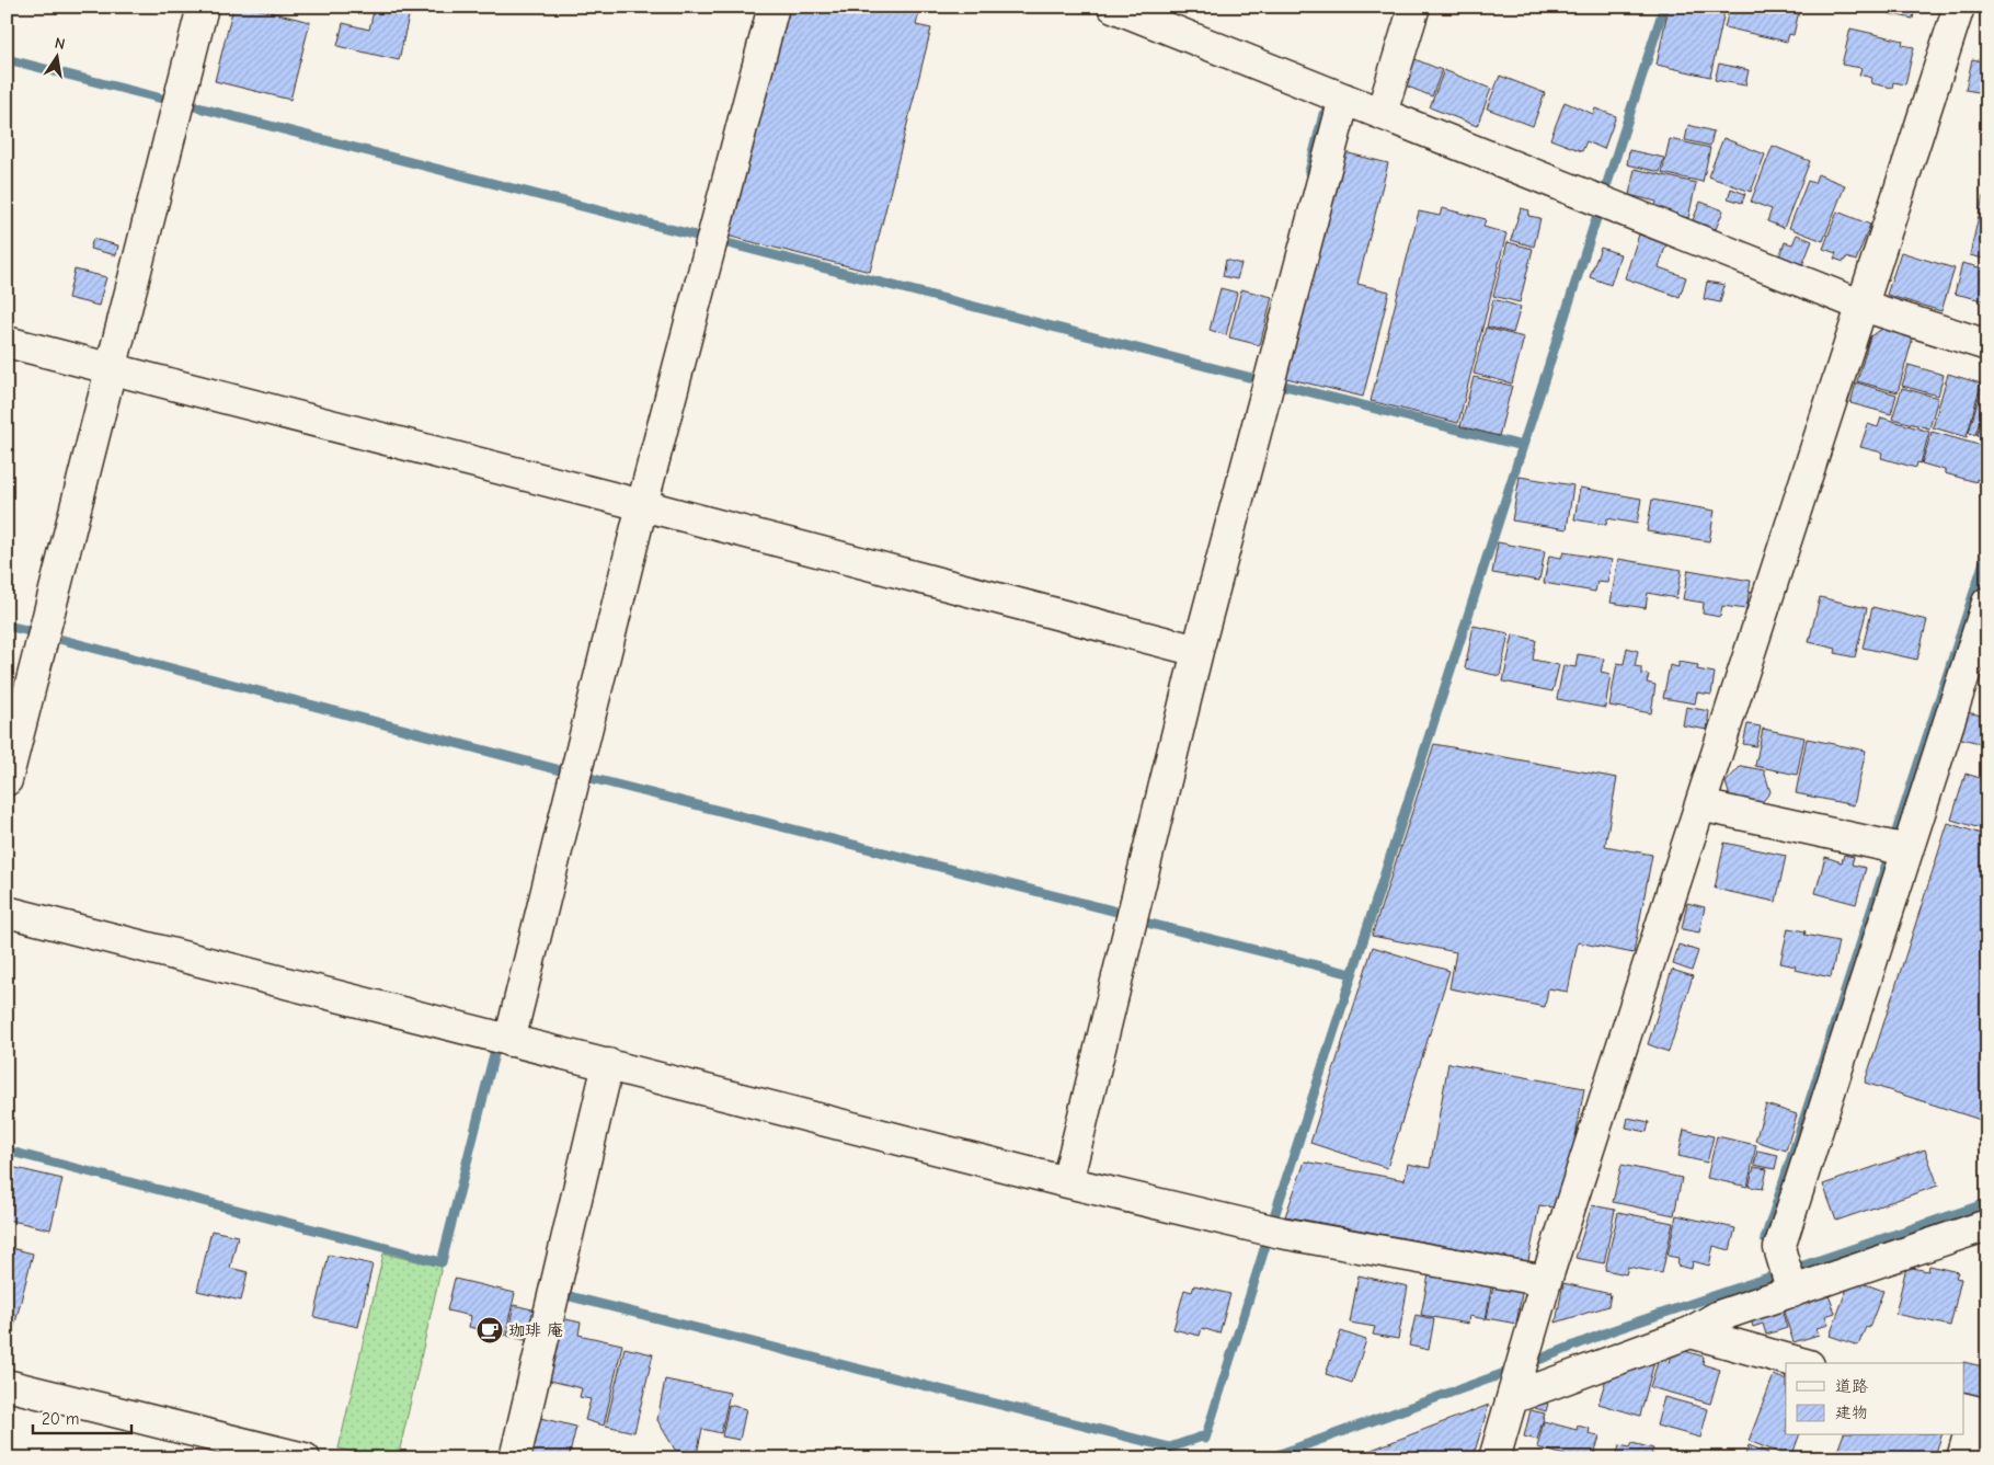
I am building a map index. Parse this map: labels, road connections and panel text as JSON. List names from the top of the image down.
{
  "places": {
    "cafe": ["珈琲 庵"]
  },
  "legend": ["道路", "建物"],
  "scale_bar": "20 m",
  "north": "top"
}
